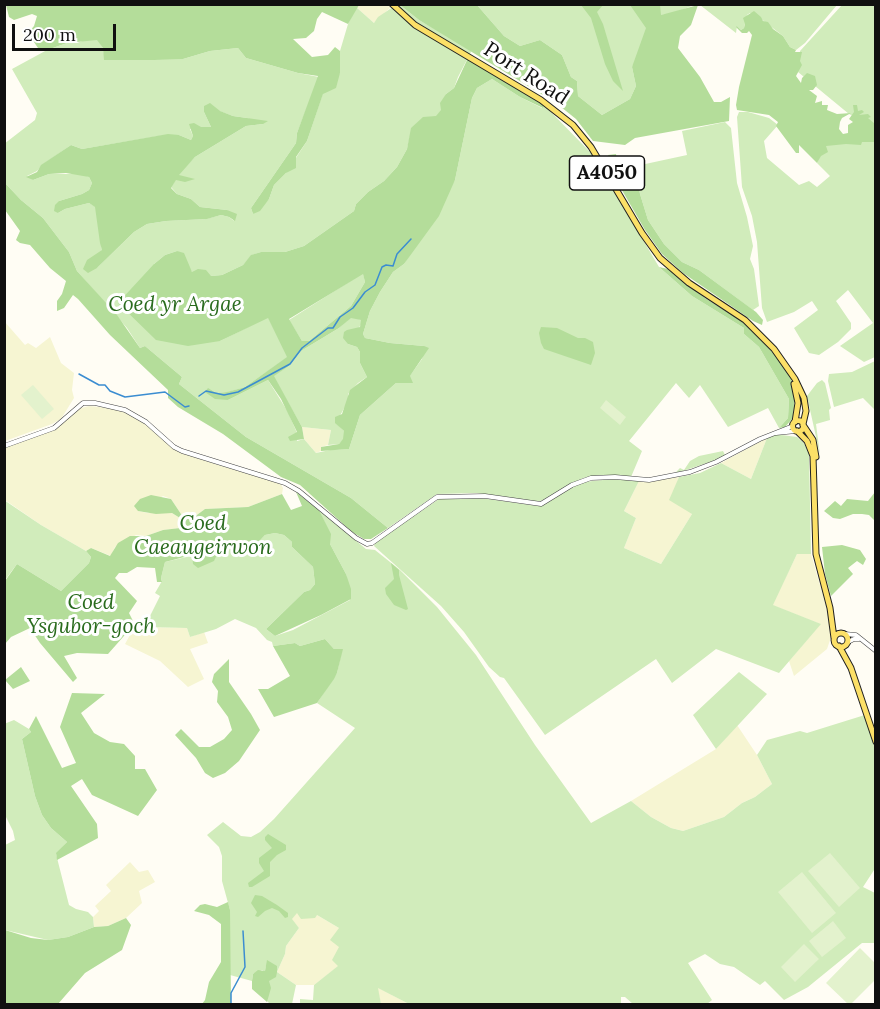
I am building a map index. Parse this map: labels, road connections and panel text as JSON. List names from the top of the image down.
{
  "streets": {
    "main road": ["Port Road", "A4050"]
  },
  "parks": ["Coed yr Argae", "Coed Caeaugeirwon", "Coed Ysgubor-goch"],
  "scale_bar": "200 m"
}
